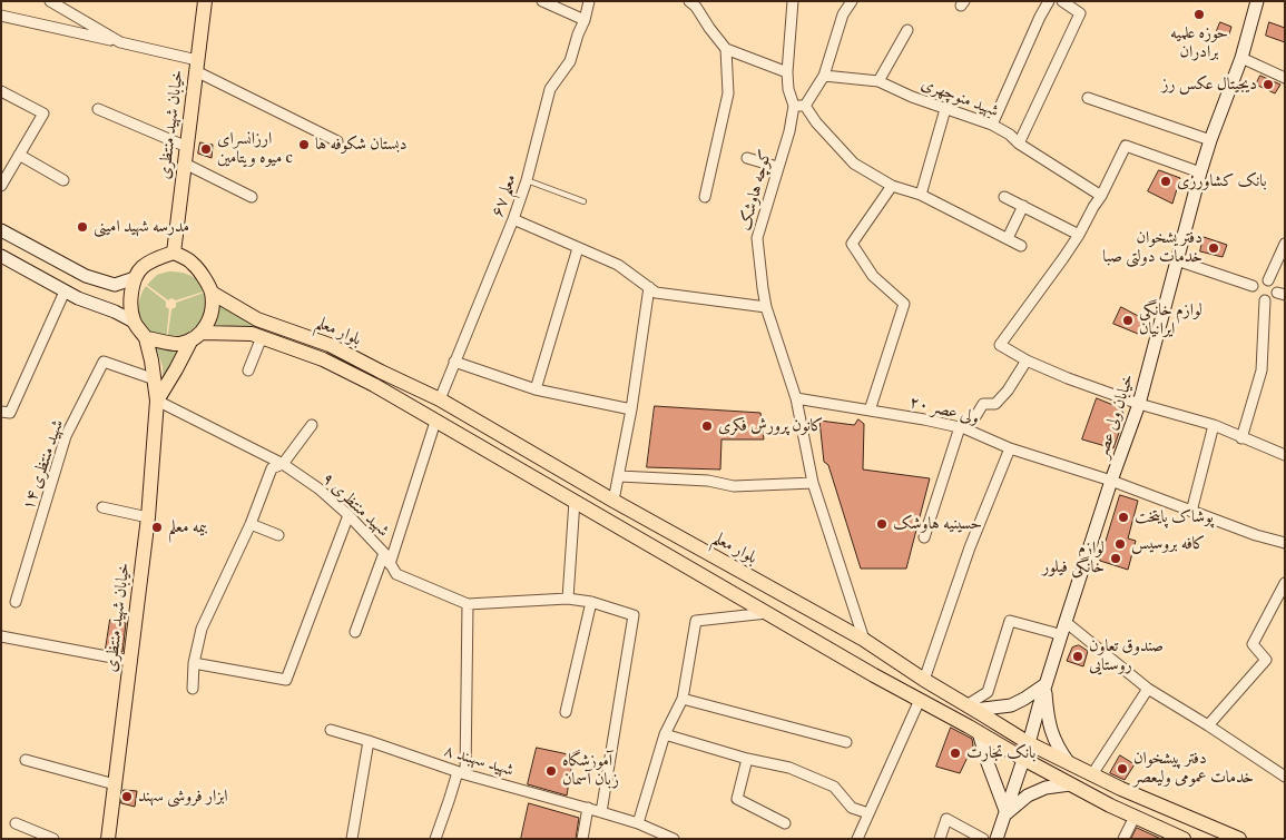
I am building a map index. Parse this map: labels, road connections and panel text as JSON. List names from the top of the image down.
{
  "streets": {
    "main road": ["خیابان شهید منتظری", "بلوار معلم", "خیابان ولی عصر"],
    "street": [
      "شهید منوچهری",
      "کوچه هاوشک",
      "معلم ۶۷",
      "ولی عصر ۲۰",
      "شهید منتظری ۱۴",
      "شهید منتظری ۹",
      "شهید سهبند ۸"
    ]
  },
  "crossings": [
    ["خیابان شهید منتظری", "بلوار معلم"],
    ["خیابان شهید منتظری", "شهید منتظری ۱۴"],
    ["خیابان شهید منتظری", "شهید منتظری ۹"],
    ["کوچه هاوشک", "بلوار معلم"],
    ["کوچه هاوشک", "ولی عصر ۲۰"],
    ["معلم ۶۷", "بلوار معلم"],
    ["بلوار معلم", "خیابان ولی عصر"],
    ["ولی عصر ۲۰", "خیابان ولی عصر"]
  ],
  "places": [
    "حوزه علمیه برادران",
    "دیجیتال عکس رز",
    "دبستان شکوفه ها",
    "ارزانسرای میوه ویتامین c",
    "بانک کشاورزی",
    "مدرسه شهید امینی",
    "دفتر یشخوان خدمات دولتی صبا",
    "لوازم خانگی ایرانیان",
    "کانون پرورش فکری",
    "پوشاک پایتخت",
    "حسینیه هاوشک",
    "بیمه معلم",
    "کافه بروسیس",
    "لوازم خانگی فیلور",
    "صندوق تعاون روستایی",
    "بانک تجارت",
    "دفتر پیشخوان خدمات عمومی ولیعصر",
    "آموزشگاه زبان آسمان",
    "ابزار فروشی سهند"
  ]
}
